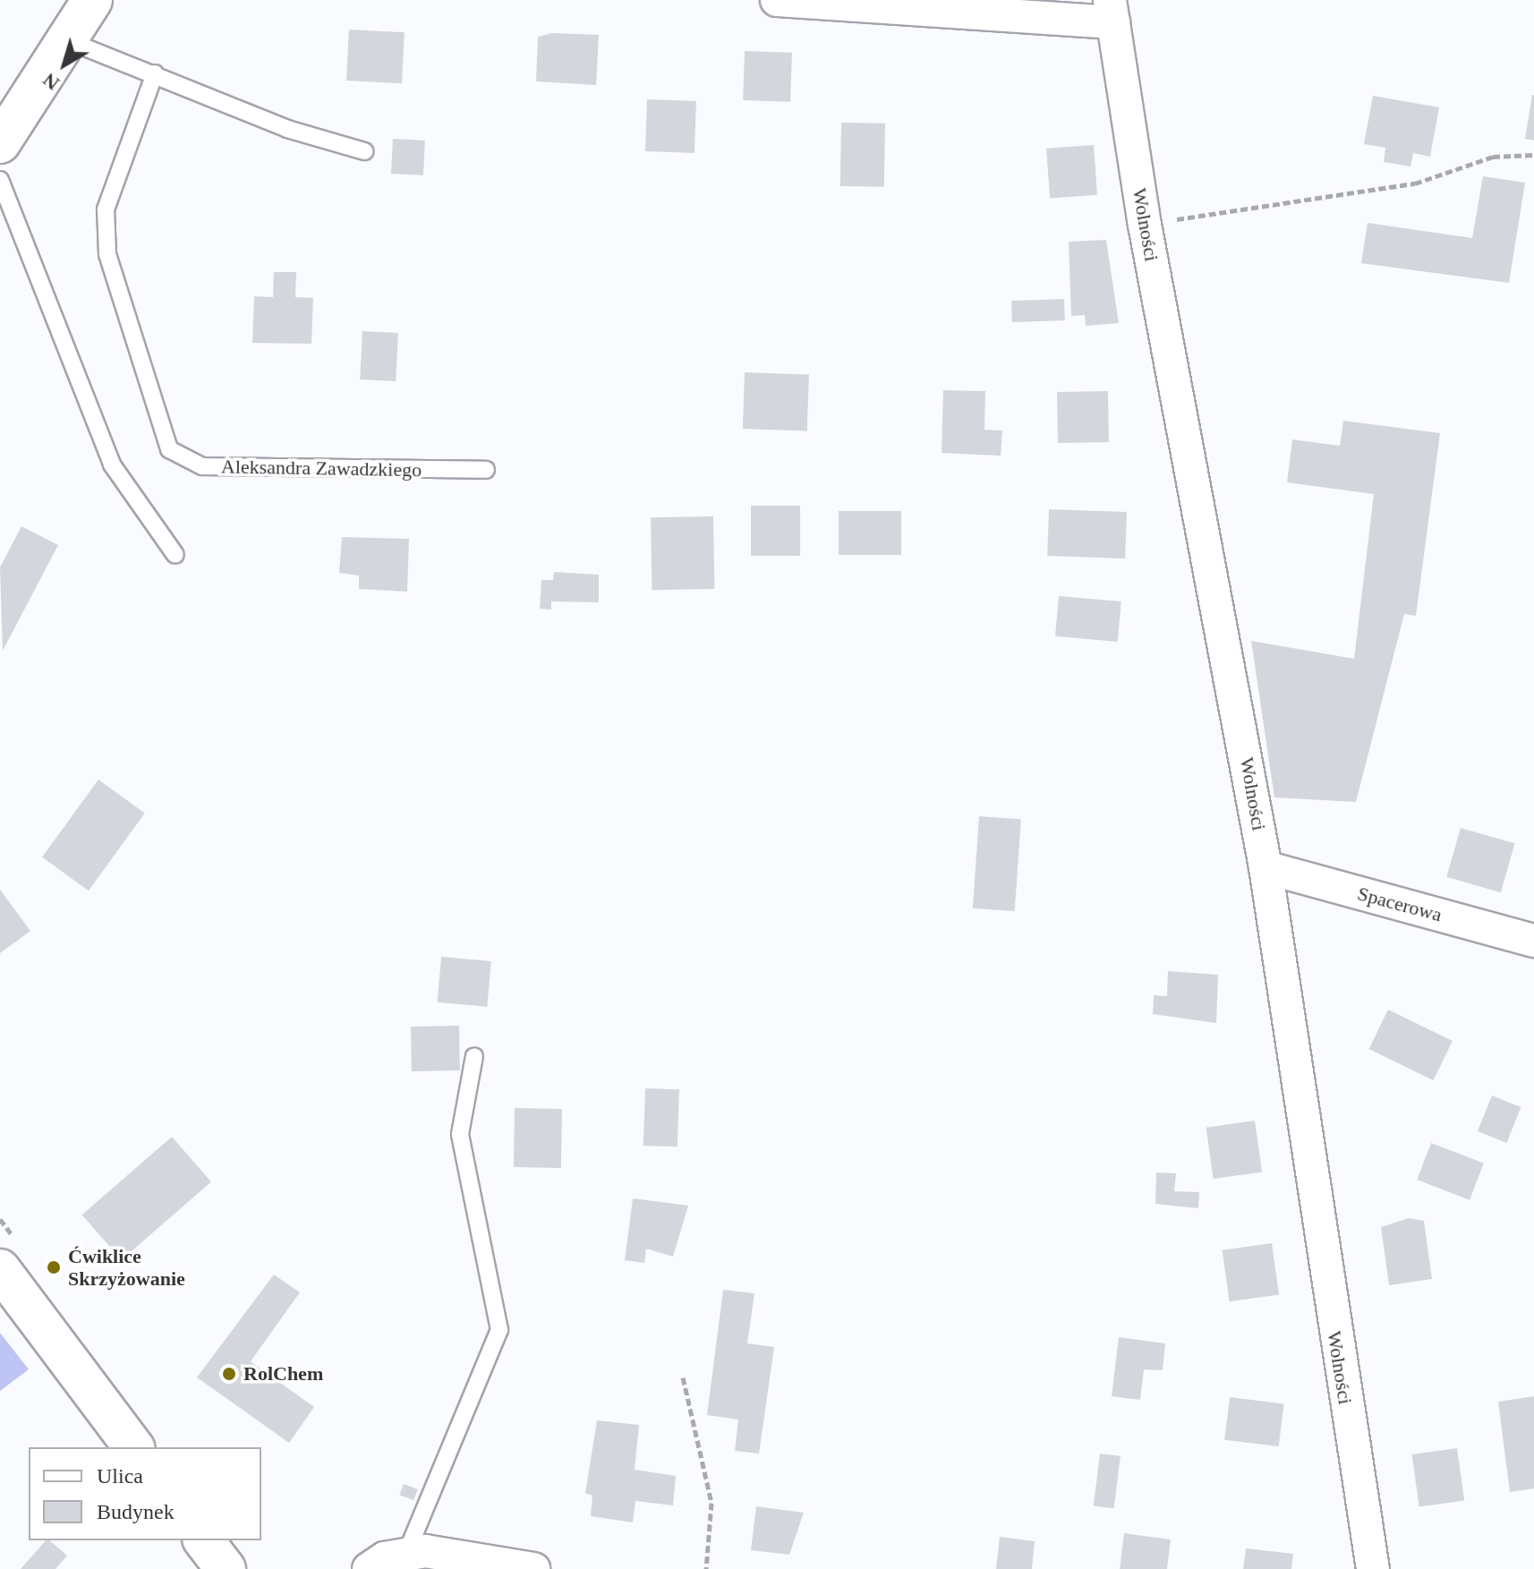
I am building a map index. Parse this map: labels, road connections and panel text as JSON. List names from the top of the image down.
{
  "streets": {
    "street": ["Wolności", "Spacerowa"],
    "lane": ["Aleksandra Zawadzkiego"]
  },
  "crossings": [
    ["Wolności", "Spacerowa"]
  ],
  "places": ["Ćwiklice Skrzyżowanie", "RolChem"],
  "legend": ["Ulica", "Budynek"],
  "north": "bottom left"
}
